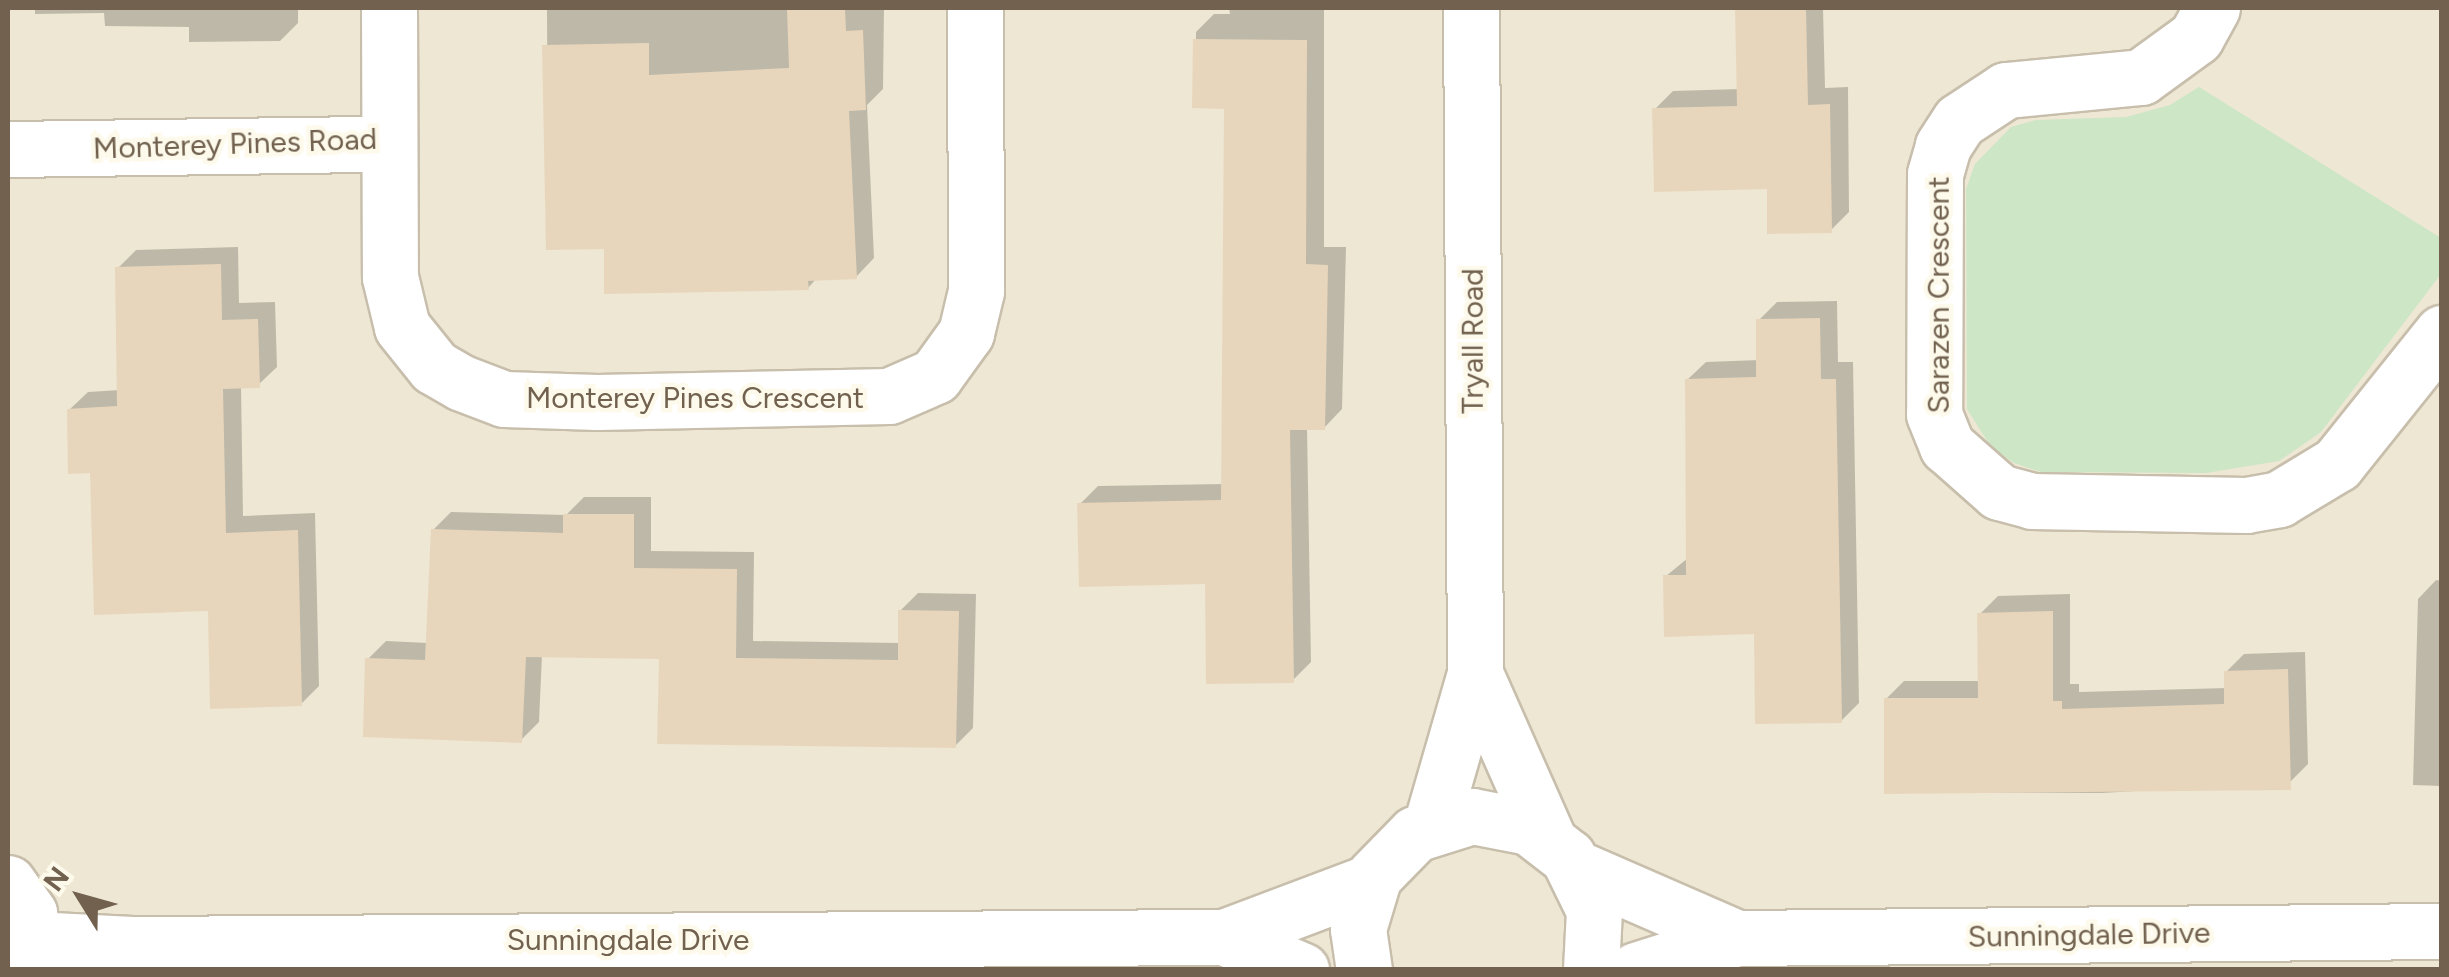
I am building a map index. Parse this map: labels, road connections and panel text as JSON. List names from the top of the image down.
{
  "streets": {
    "street": [
      "Monterey Pines Road",
      "Sarazen Crescent",
      "Tryall Road",
      "Monterey Pines Crescent",
      "Sunningdale Drive"
    ]
  },
  "crossings": [
    ["Monterey Pines Road", "Monterey Pines Crescent"],
    ["Tryall Road", "Sunningdale Drive"]
  ],
  "north": "top left"
}
